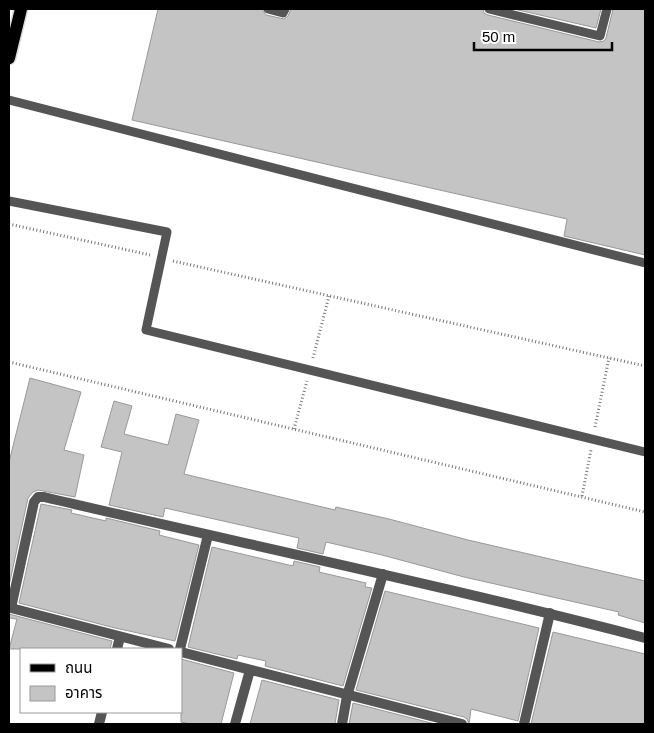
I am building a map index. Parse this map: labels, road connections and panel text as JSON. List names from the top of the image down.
{
  "legend": ["ถนน", "อาคาร"],
  "scale_bar": "50 m"
}
